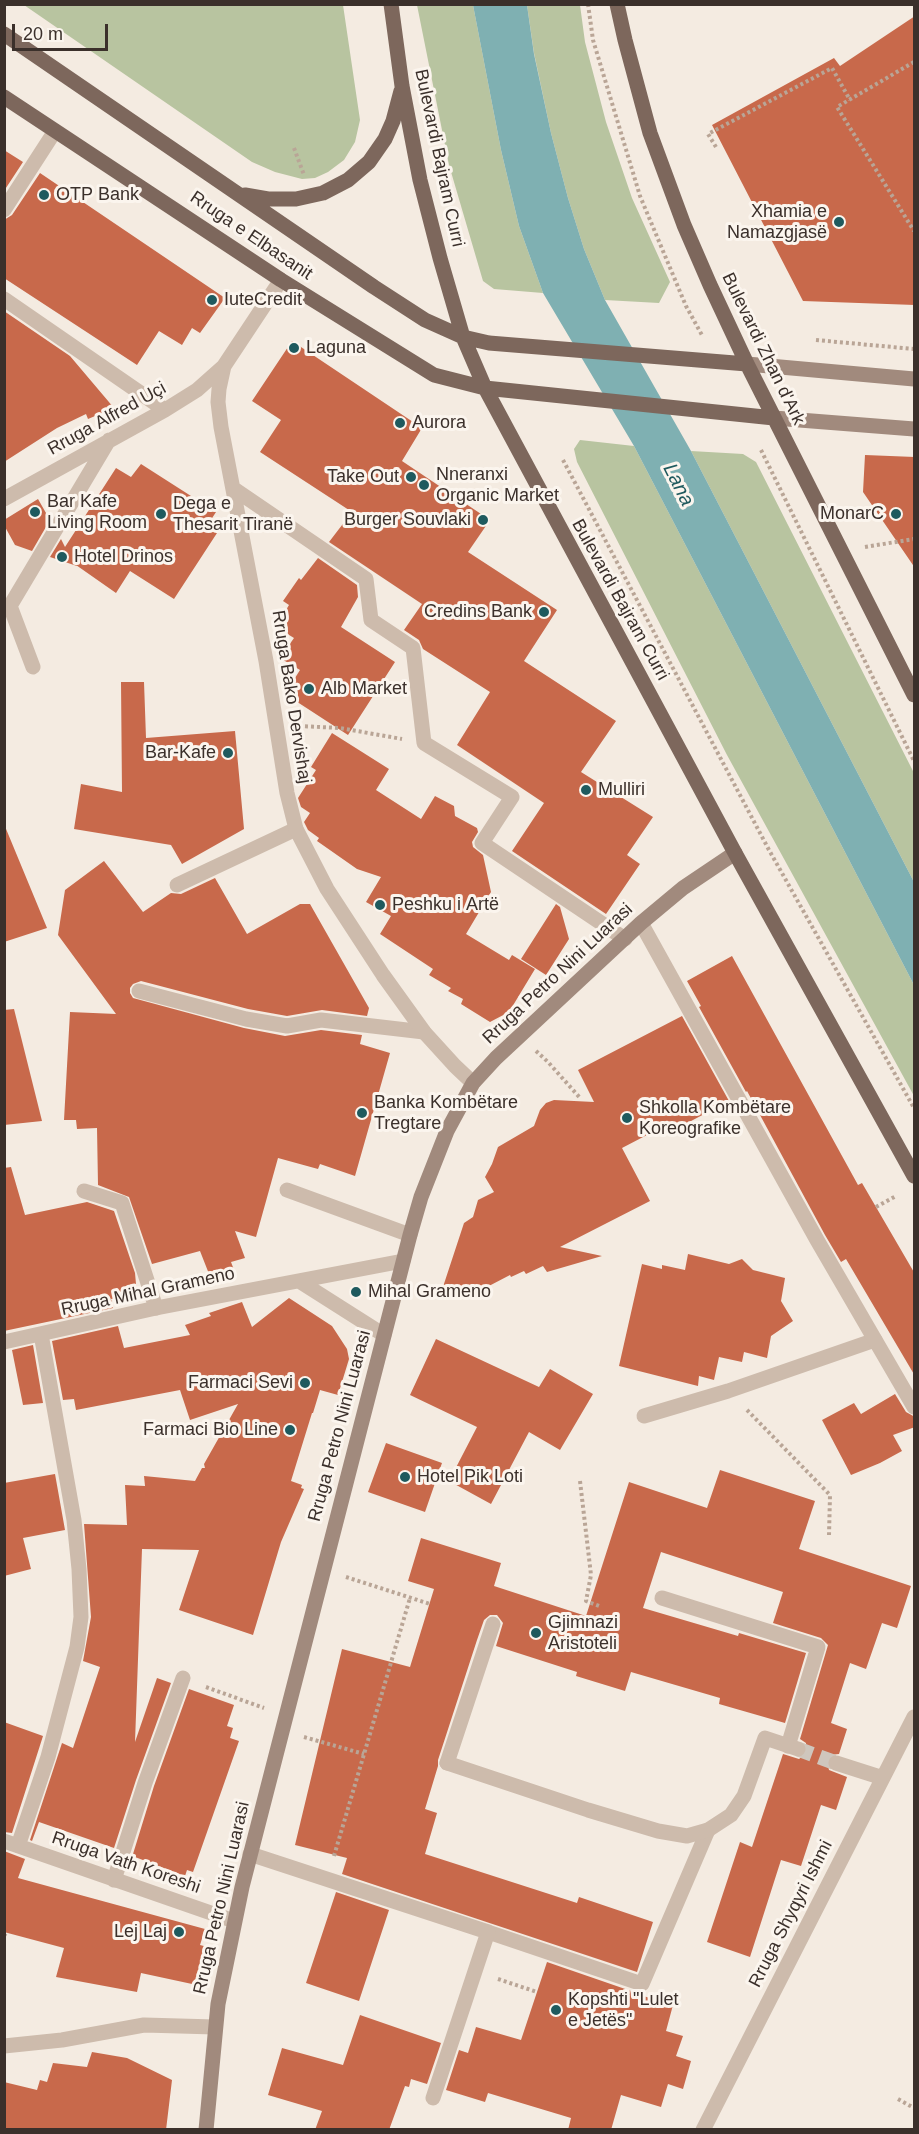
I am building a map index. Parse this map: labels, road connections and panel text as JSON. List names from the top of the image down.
{
  "streets": {
    "main road": ["Bulevardi Bajram Curri", "Rruga e Elbasanit", "Bulevardi Zhan d'Ark"],
    "street": [
      "Rruga Alfred Uçi",
      "Rruga Bako Dervishaj",
      "Rruga Petro Nini Luarasi",
      "Rruga Mihal Grameno",
      "Rruga Vath Koreshi",
      "Rruga Shyqyri Ishmi"
    ]
  },
  "crossings": [
    ["Bulevardi Bajram Curri", "Rruga e Elbasanit"],
    ["Bulevardi Bajram Curri", "Rruga Petro Nini Luarasi"],
    ["Rruga e Elbasanit", "Bulevardi Zhan d'Ark"],
    ["Rruga e Elbasanit", "Rruga Bako Dervishaj"],
    ["Rruga Alfred Uçi", "Rruga Bako Dervishaj"],
    ["Rruga Bako Dervishaj", "Rruga Petro Nini Luarasi"],
    ["Rruga Petro Nini Luarasi", "Rruga Mihal Grameno"],
    ["Rruga Petro Nini Luarasi", "Rruga Vath Koreshi"]
  ],
  "water": ["Lana"],
  "places": [
    "OTP Bank",
    "Xhamia e Namazgjasë",
    "IuteCredit",
    "Laguna",
    "Aurora",
    "Take Out",
    "Nneranxi Organic Market",
    "Bar Kafe Living Room",
    "Dega e Thesarit Tiranë",
    "MonarC",
    "Burger Souvlaki",
    "Hotel Drinos",
    "Credins Bank",
    "Alb Market",
    "Bar-Kafe",
    "Mulliri",
    "Peshku i Artë",
    "Banka Kombëtare Tregtare",
    "Shkolla Kombëtare Koreografike",
    "Mihal Grameno",
    "Farmaci Sevi",
    "Farmaci Bio Line",
    "Hotel Pik Loti",
    "Gjimnazi Aristoteli",
    "Lej Laj",
    "Kopshti \"Lulet e Jetës\""
  ],
  "scale_bar": "20 m"
}
